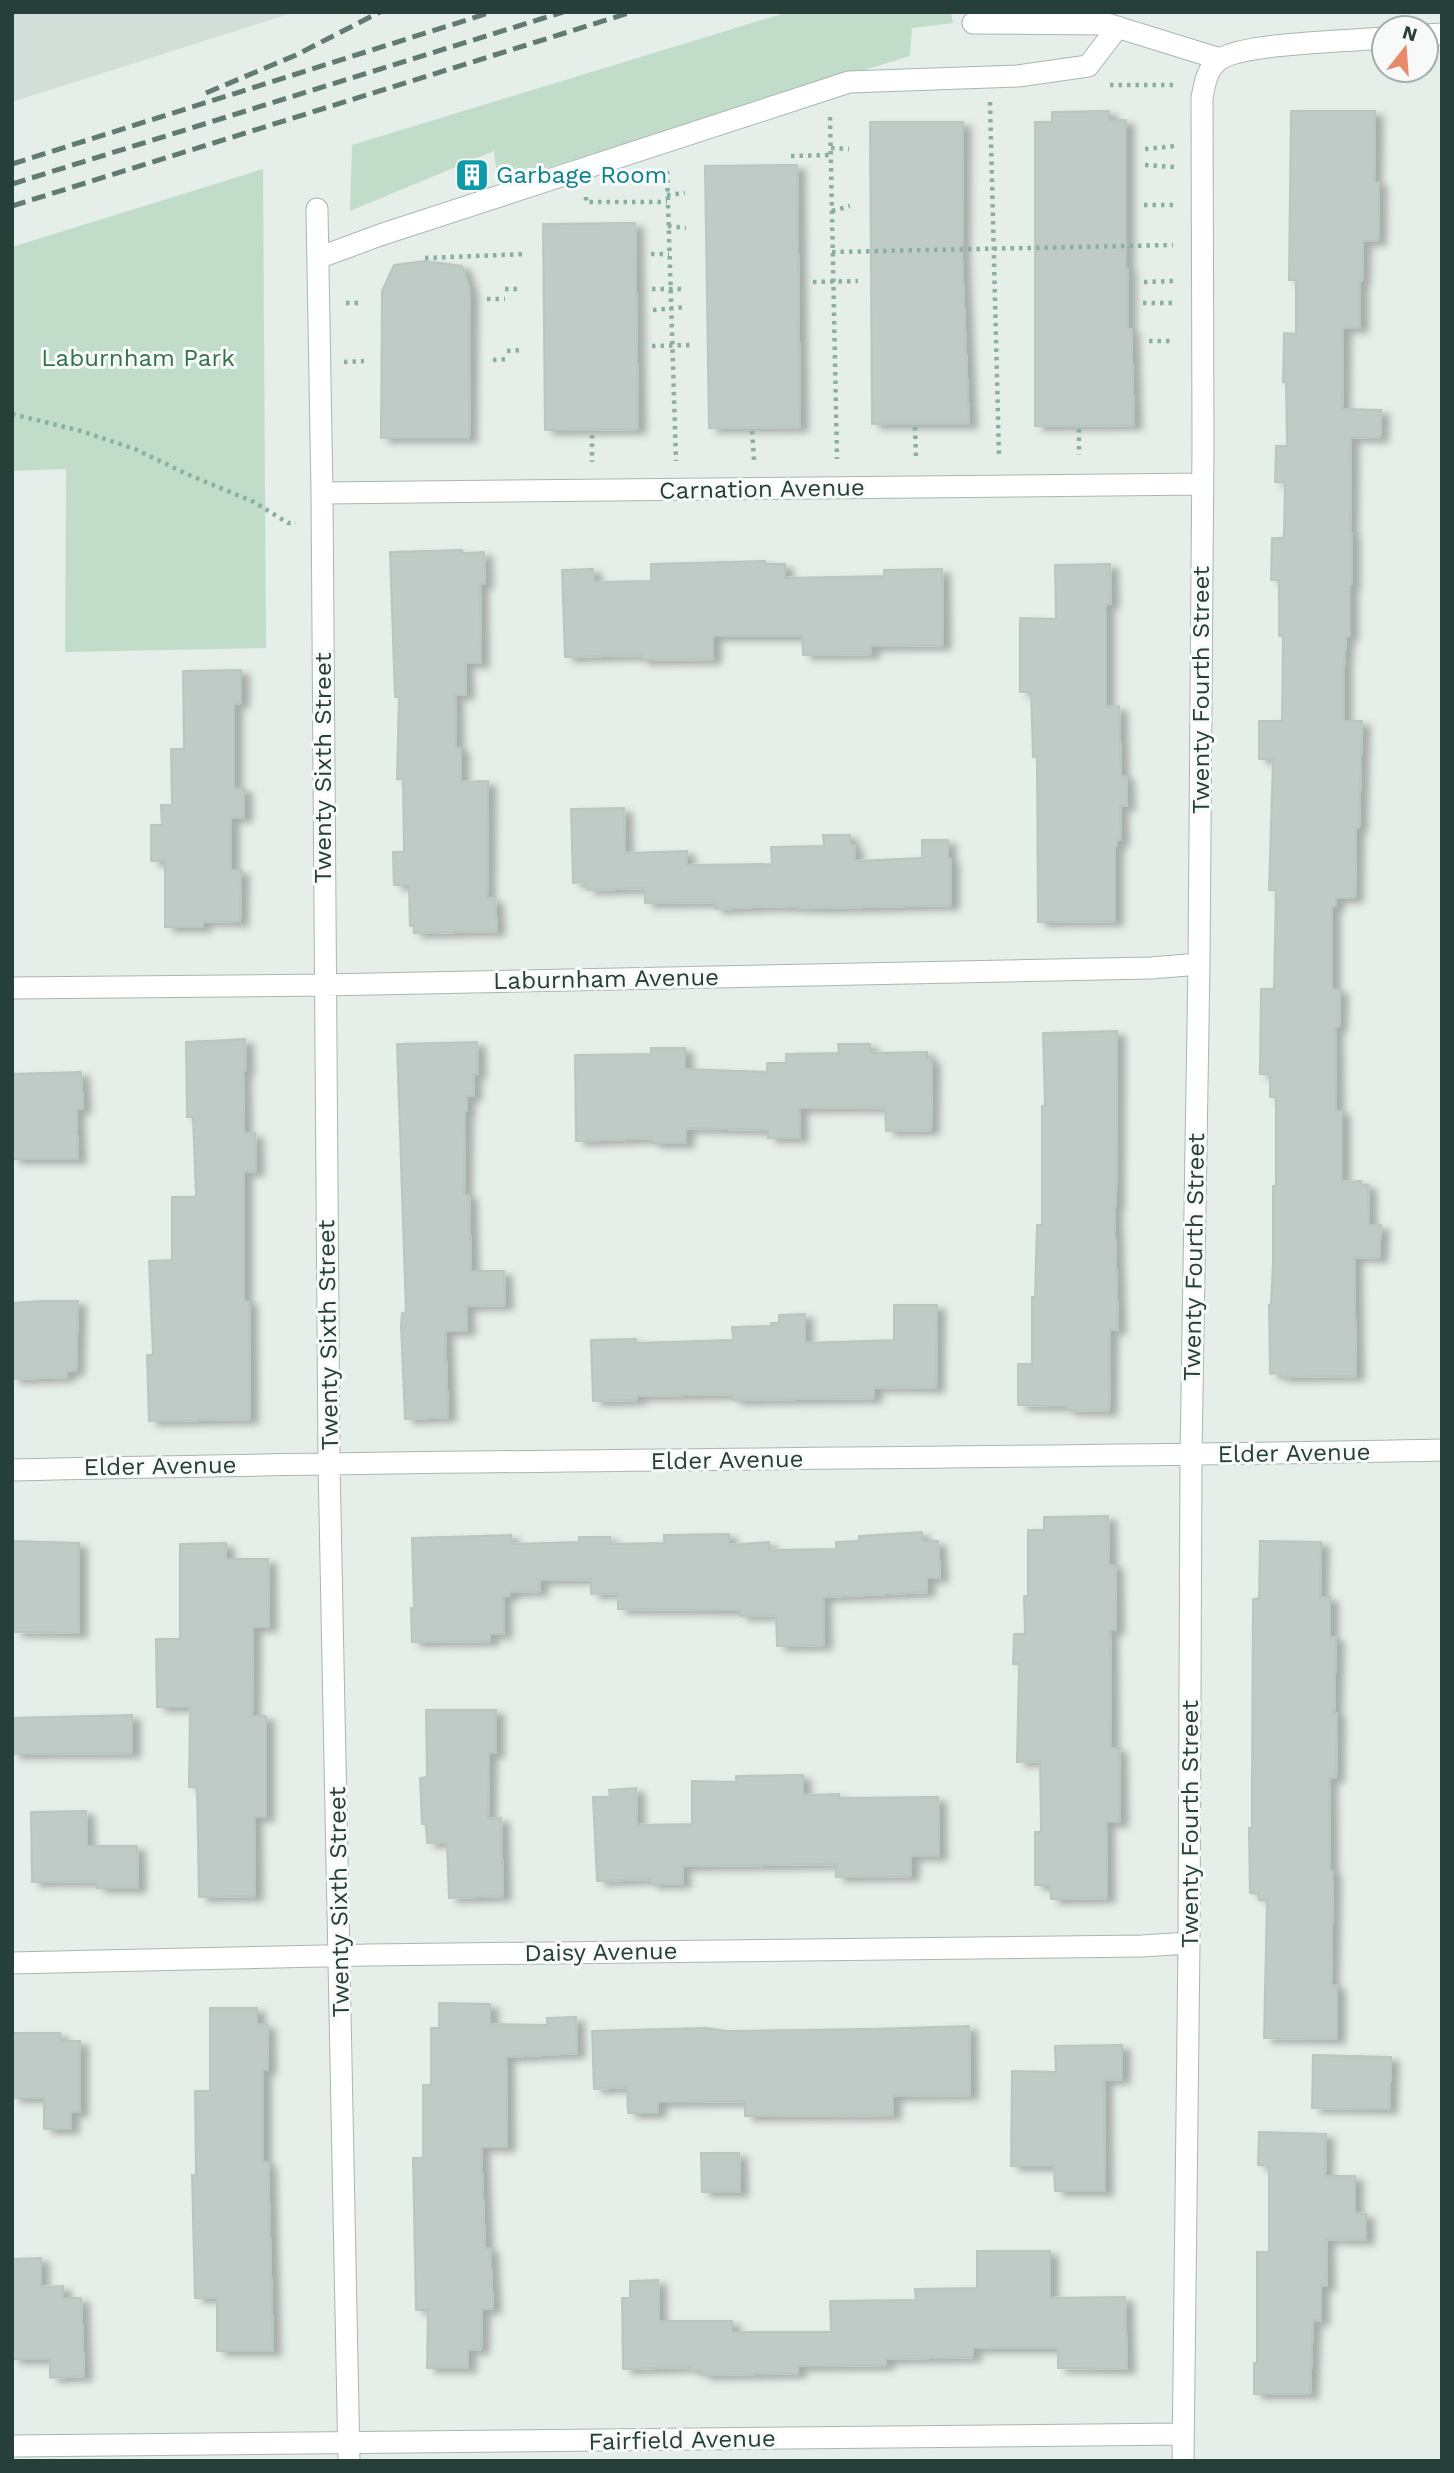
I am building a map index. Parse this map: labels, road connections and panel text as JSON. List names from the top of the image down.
{
  "streets": {
    "street": [
      "Carnation Avenue",
      "Twenty Fourth Street",
      "Twenty Sixth Street",
      "Laburnham Avenue",
      "Elder Avenue",
      "Daisy Avenue",
      "Fairfield Avenue"
    ]
  },
  "crossings": [
    ["Carnation Avenue", "Twenty Fourth Street"],
    ["Carnation Avenue", "Twenty Sixth Street"],
    ["Twenty Fourth Street", "Laburnham Avenue"],
    ["Twenty Fourth Street", "Elder Avenue"],
    ["Twenty Fourth Street", "Daisy Avenue"],
    ["Twenty Fourth Street", "Fairfield Avenue"],
    ["Twenty Sixth Street", "Laburnham Avenue"],
    ["Twenty Sixth Street", "Elder Avenue"],
    ["Twenty Sixth Street", "Daisy Avenue"],
    ["Twenty Sixth Street", "Fairfield Avenue"]
  ],
  "parks": ["Laburnham Park"],
  "places": {
    "building": ["Garbage Room"]
  },
  "north": "top"
}
